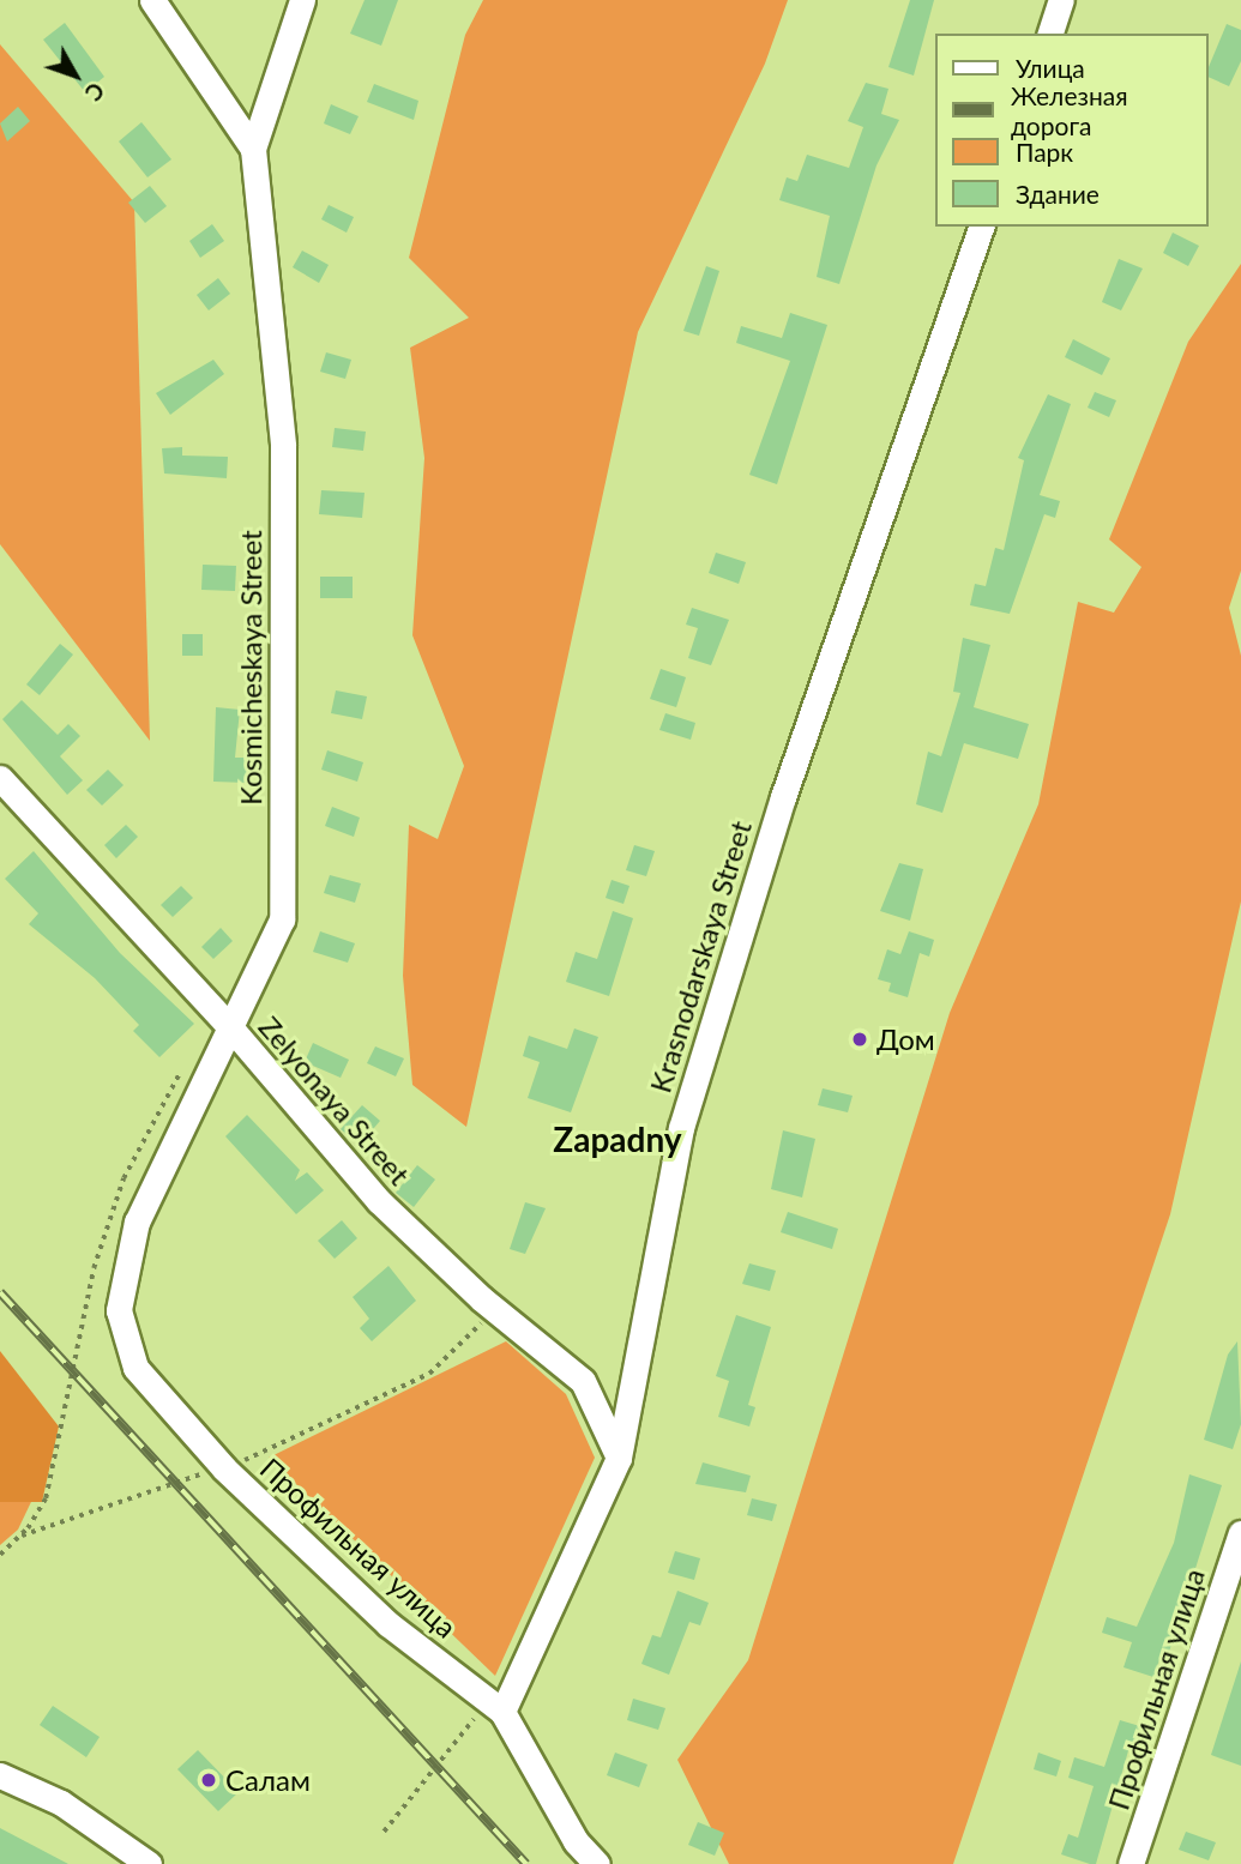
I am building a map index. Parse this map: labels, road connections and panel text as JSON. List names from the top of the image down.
{
  "streets": {
    "street": [
      "Kosmicheskaya Street",
      "Krasnodarskaya Street",
      "Zelyonaya Street",
      "Профильная улица"
    ]
  },
  "crossings": [
    ["Kosmicheskaya Street", "Zelyonaya Street"],
    ["Kosmicheskaya Street", "Профильная улица"],
    ["Krasnodarskaya Street", "Zelyonaya Street"],
    ["Krasnodarskaya Street", "Профильная улица"]
  ],
  "districts": ["Zapadny"],
  "places": ["Дом", "Салам"],
  "legend": [
    "Улица",
    "Железная дорога",
    "Парк",
    "Здание"
  ],
  "north": "bottom right"
}
